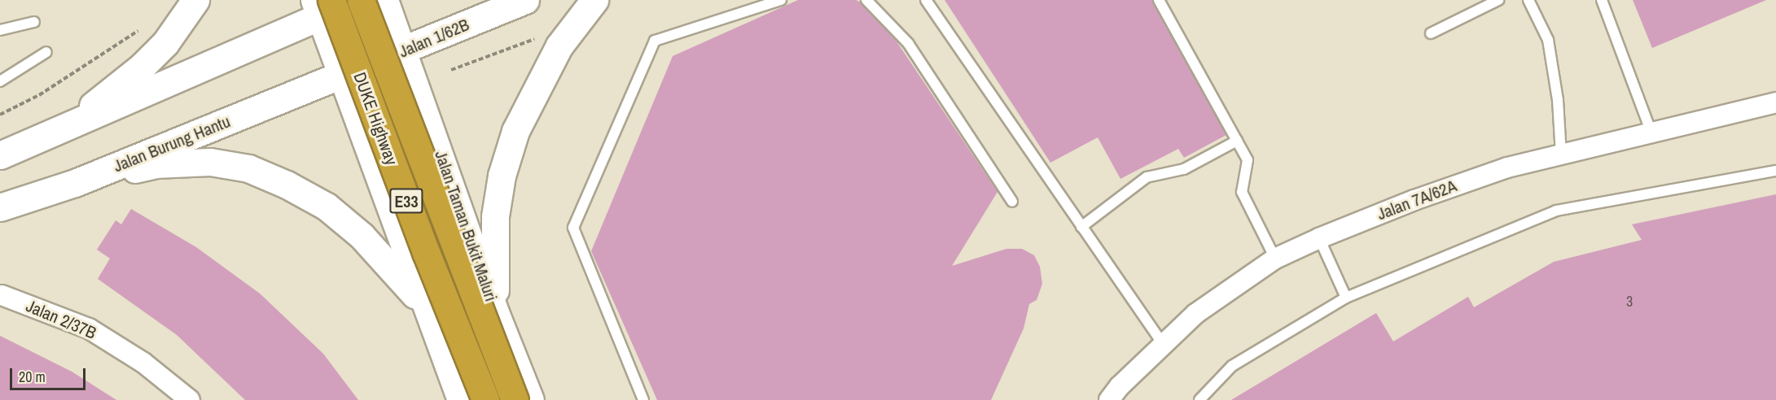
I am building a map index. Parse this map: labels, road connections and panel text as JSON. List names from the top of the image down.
{
  "streets": {
    "highway": ["DUKE Highway", "E33"],
    "main road": ["Jalan 1/62B", "Jalan Burung Hantu", "Jalan Taman Bukit Maluri"],
    "street": ["Jalan 7A/62A", "Jalan 2/37B"]
  },
  "crossings": [
    ["Jalan 1/62B", "Jalan Burung Hantu"],
    ["Jalan 1/62B", "Jalan Taman Bukit Maluri"]
  ],
  "house_numbers": ["3"],
  "scale_bar": "20 m"
}
